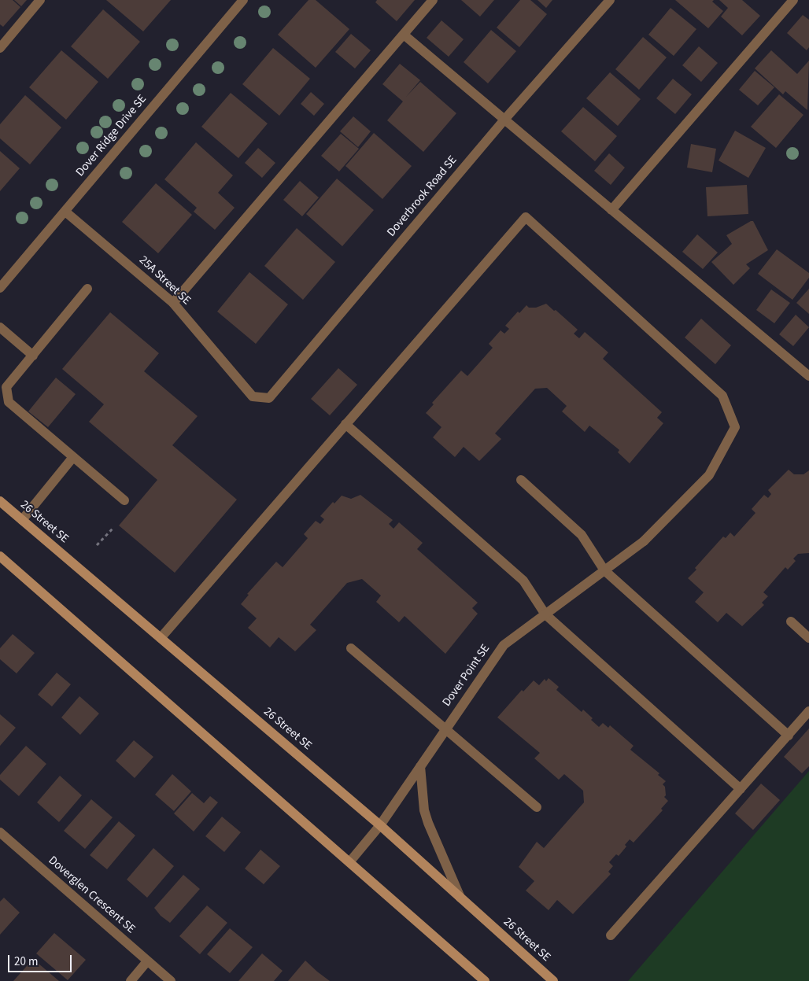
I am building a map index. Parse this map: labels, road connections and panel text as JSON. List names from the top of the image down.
{
  "streets": {
    "street": [
      "Dover Ridge Drive SE",
      "Doverbrook Road SE",
      "25A Street SE",
      "26 Street SE",
      "Dover Point SE",
      "Doverglen Crescent SE"
    ]
  },
  "crossings": [
    ["Dover Ridge Drive SE", "25A Street SE"],
    ["Doverbrook Road SE", "25A Street SE"],
    ["26 Street SE", "Dover Point SE"]
  ],
  "scale_bar": "20 m"
}
